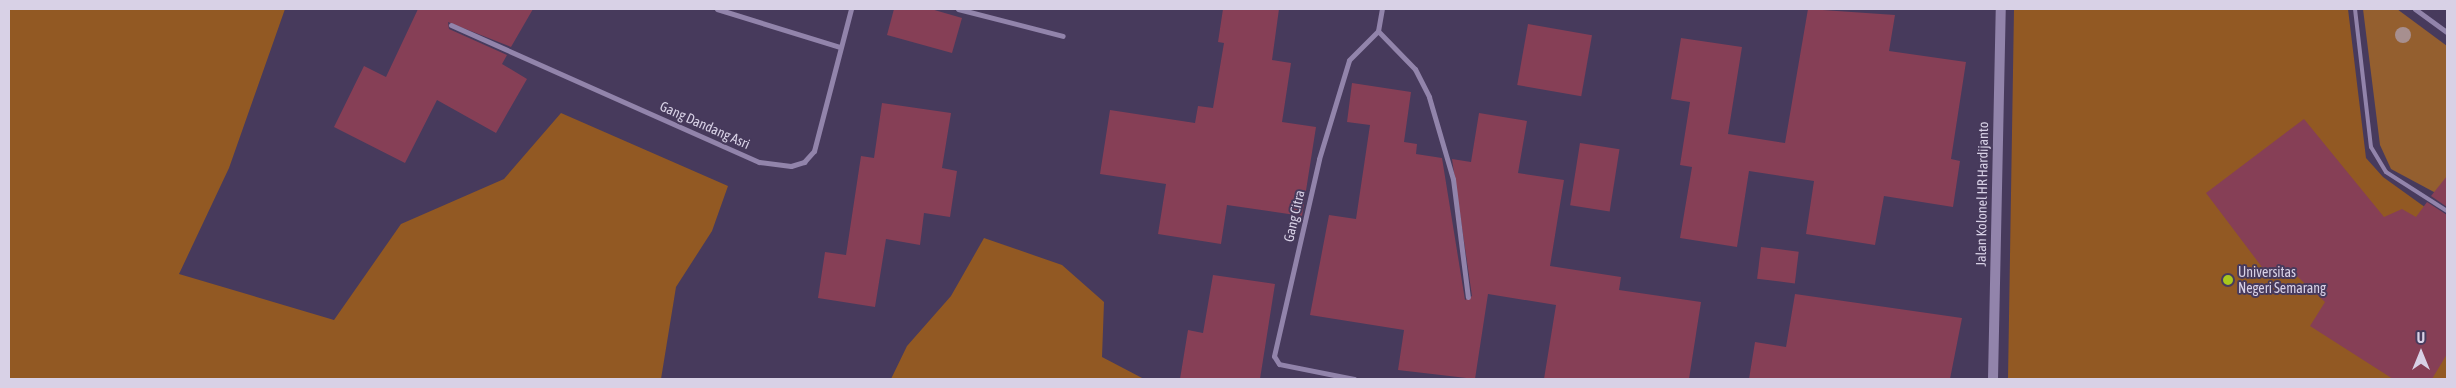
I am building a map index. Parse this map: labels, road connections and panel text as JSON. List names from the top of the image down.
{
  "streets": {
    "main road": ["Jalan Kolonel HR Hardijanto"],
    "street": ["Gang Dandang Asri", "Gang Citra"]
  },
  "places": ["Universitas Negeri Semarang"],
  "north": "top"
}
